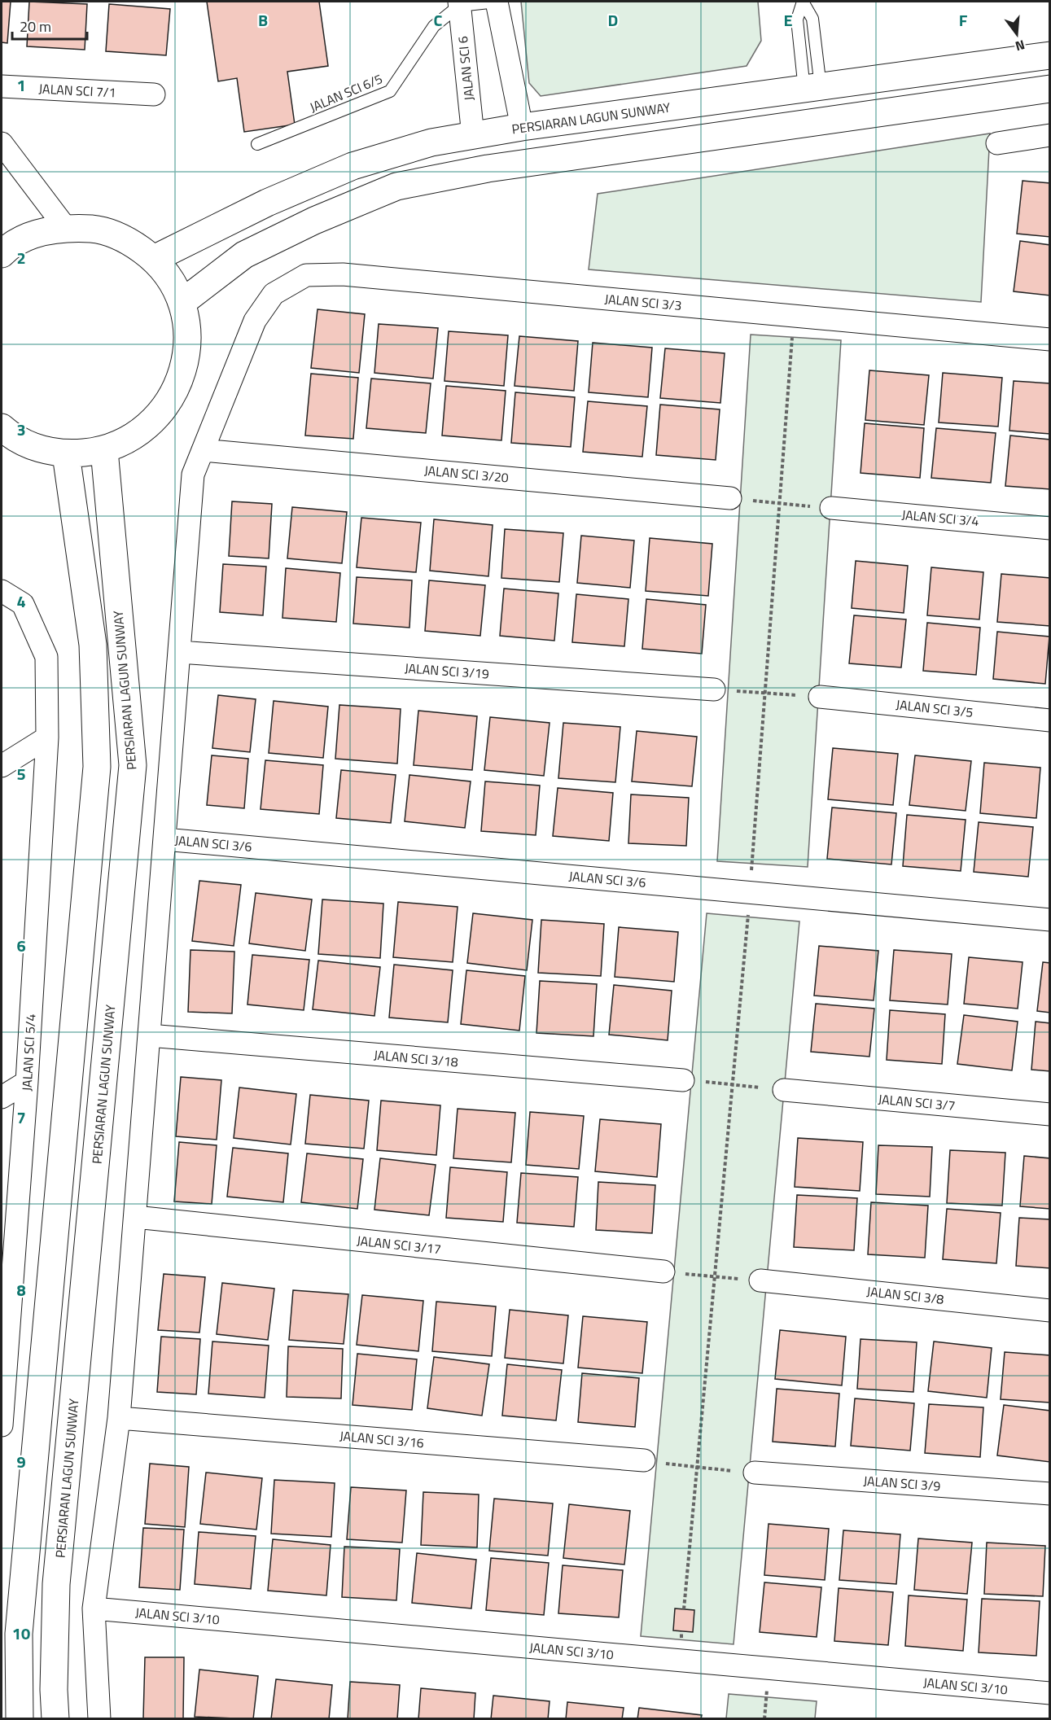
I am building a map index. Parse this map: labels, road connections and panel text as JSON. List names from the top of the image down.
{
  "streets": {
    "main road": ["PERSIARAN LAGUN SUNWAY"],
    "street": [
      "JALAN SCI 6",
      "JALAN SCI 7/1",
      "JALAN SCI 3/3",
      "JALAN SCI 3/20",
      "JALAN SCI 3/4",
      "JALAN SCI 3/19",
      "JALAN SCI 3/5",
      "JALAN SCI 3/6",
      "JALAN SCI 5/4",
      "JALAN SCI 3/18",
      "JALAN SCI 3/7",
      "JALAN SCI 3/17",
      "JALAN SCI 3/8",
      "JALAN SCI 3/16",
      "JALAN SCI 3/9",
      "JALAN SCI 3/10"
    ],
    "lane": ["JALAN SCI 6/5"]
  },
  "crossings": [
    ["JALAN SCI 6", "JALAN SCI 6/5"],
    ["JALAN SCI 6", "PERSIARAN LAGUN SUNWAY"],
    ["JALAN SCI 3/3", "JALAN SCI 3/20"],
    ["JALAN SCI 3/3", "JALAN SCI 3/19"],
    ["JALAN SCI 3/3", "JALAN SCI 3/6"],
    ["JALAN SCI 3/3", "JALAN SCI 3/18"],
    ["JALAN SCI 3/3", "JALAN SCI 3/17"],
    ["JALAN SCI 3/3", "JALAN SCI 3/16"],
    ["JALAN SCI 3/3", "JALAN SCI 3/10"]
  ],
  "scale_bar": "20 m",
  "north": "bottom",
  "grid": {
    "columns": [
      "B",
      "C",
      "D",
      "E",
      "F"
    ],
    "rows": [
      "1",
      "2",
      "3",
      "4",
      "5",
      "6",
      "7",
      "8",
      "9",
      "10"
    ]
  }
}
